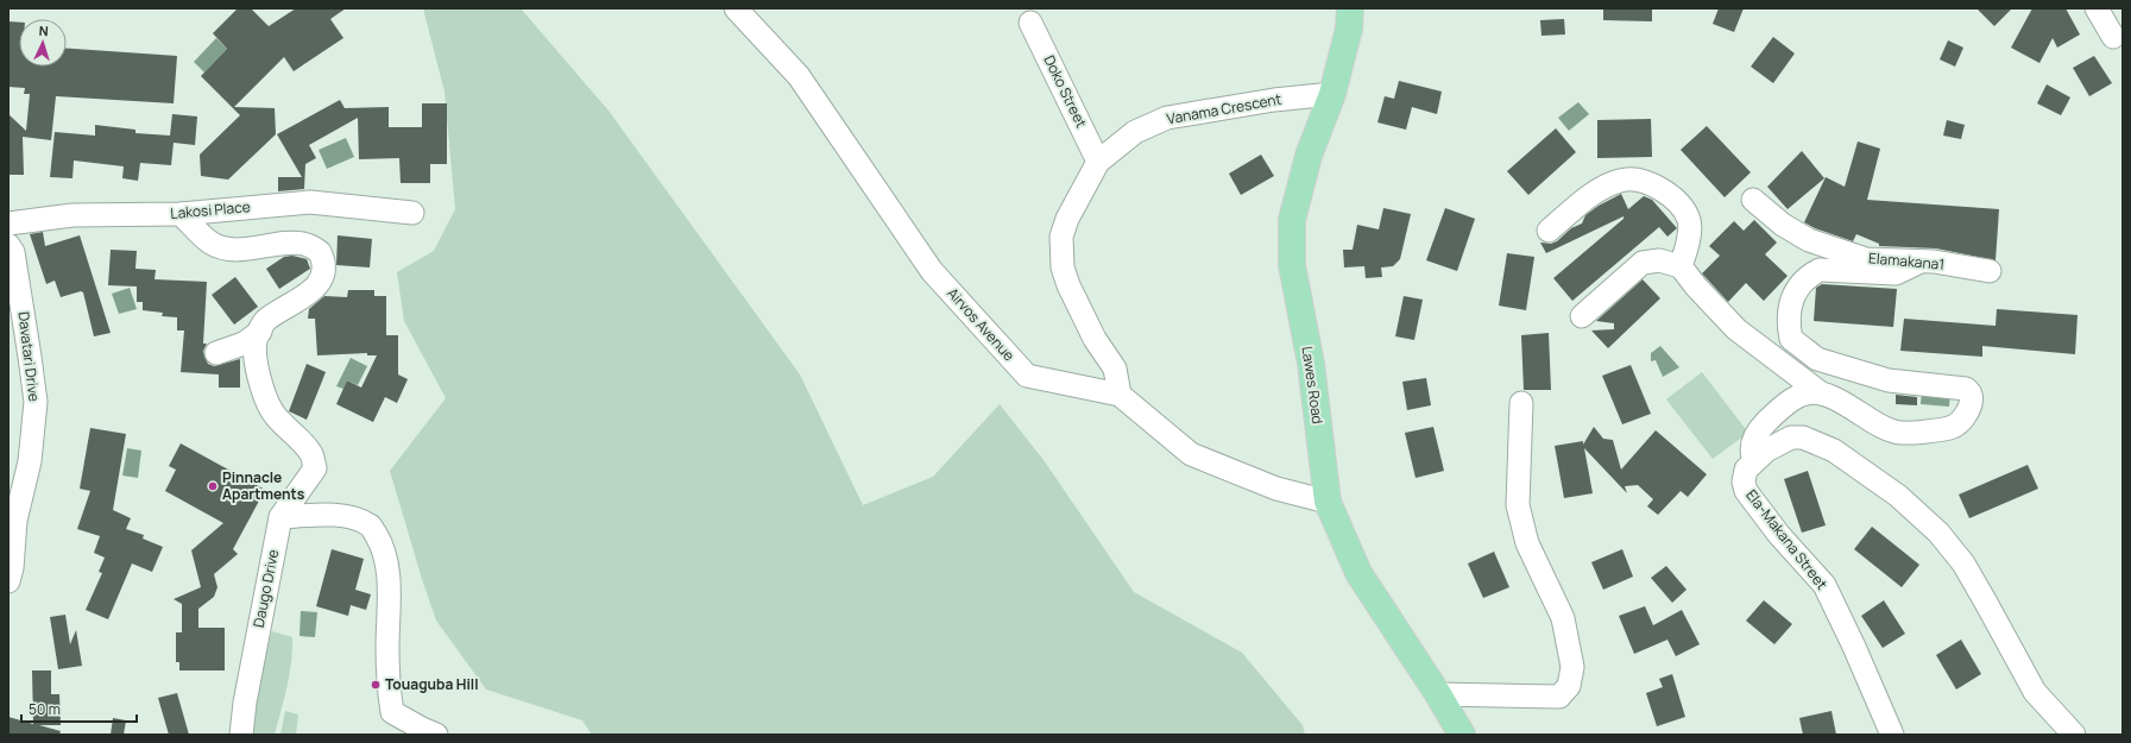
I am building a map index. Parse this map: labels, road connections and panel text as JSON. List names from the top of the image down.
{
  "streets": {
    "main road": ["Lawes Road"],
    "street": [
      "Doko Street",
      "Vanama Crescent",
      "Lakosi Place",
      "Elamakana1",
      "Airvos Avenue",
      "Davatari Drive",
      "Ela-Makana Street",
      "Daugo Drive"
    ]
  },
  "crossings": [
    ["Doko Street", "Vanama Crescent"],
    ["Vanama Crescent", "Airvos Avenue"],
    ["Vanama Crescent", "Lawes Road"],
    ["Airvos Avenue", "Lawes Road"]
  ],
  "places": ["Pinnacle Apartments", "Touaguba Hill"],
  "scale_bar": "50 m",
  "north": "top"
}
